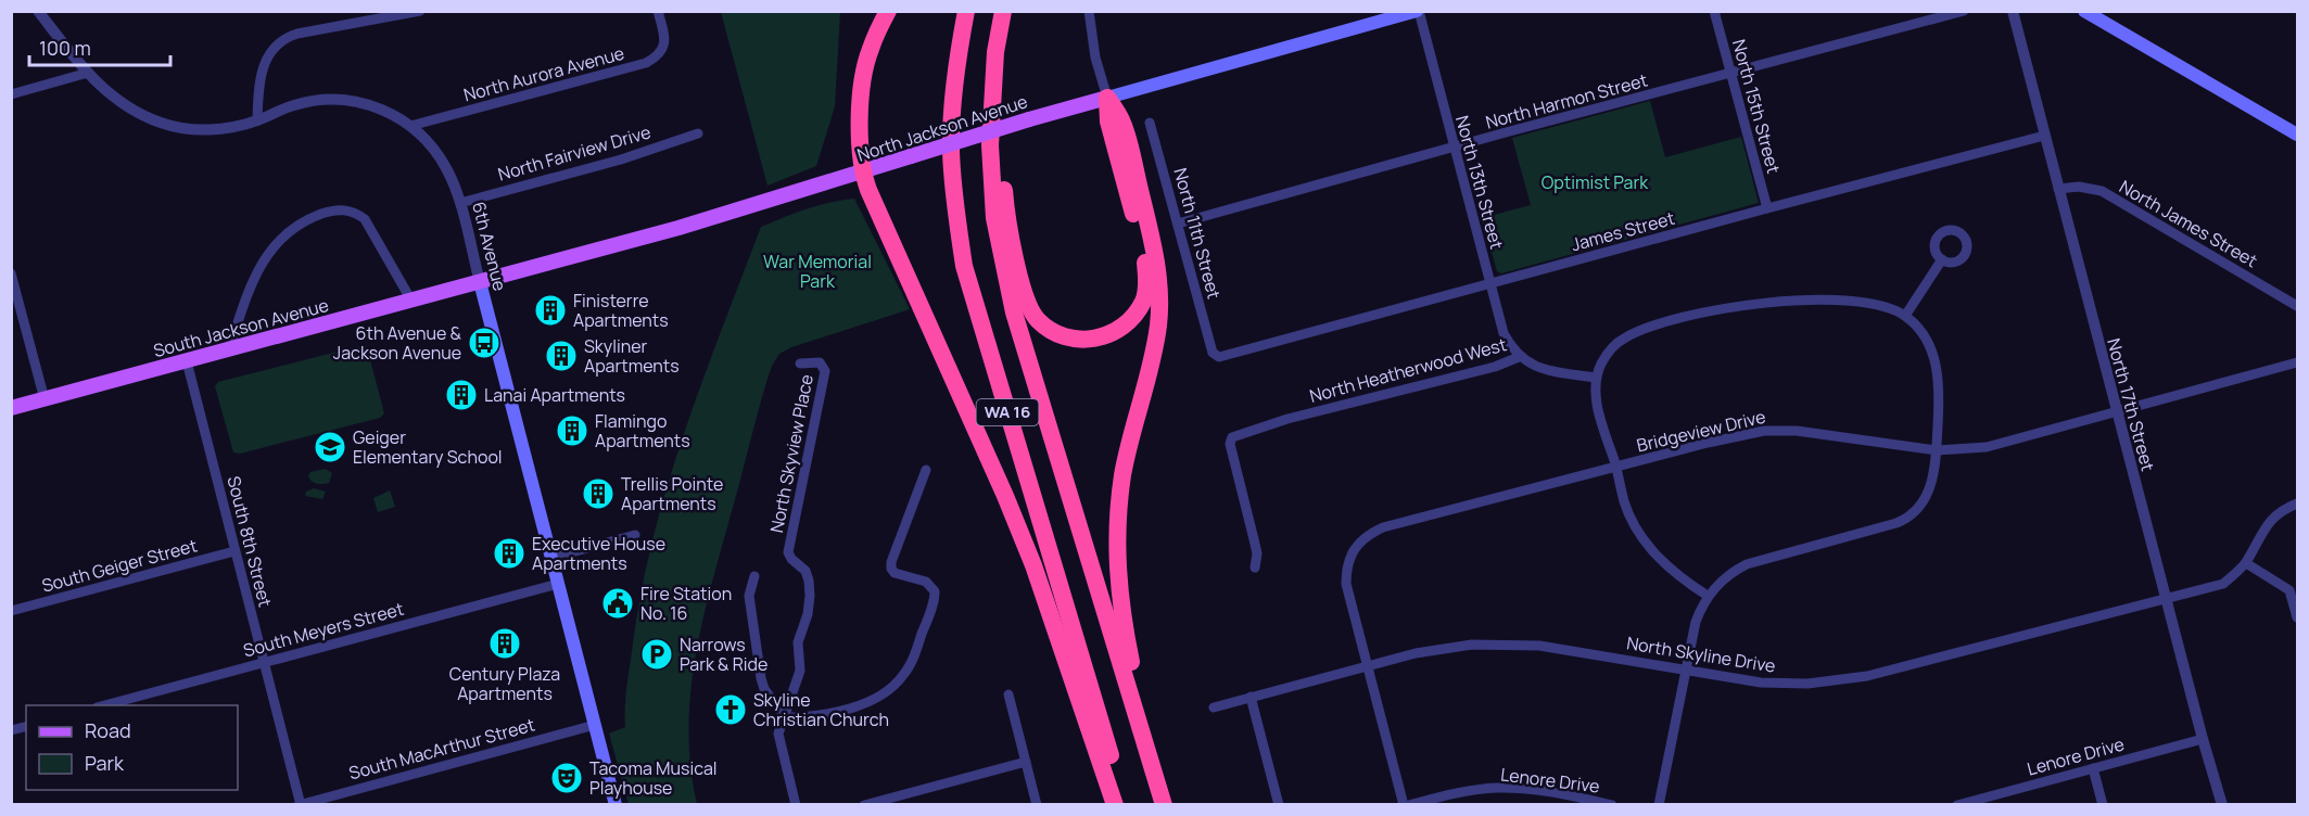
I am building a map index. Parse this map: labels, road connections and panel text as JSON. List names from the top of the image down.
{
  "streets": {
    "highway": ["WA 16"],
    "main road": ["North Jackson Avenue", "6th Avenue", "South Jackson Avenue"],
    "street": [
      "North Aurora Avenue",
      "North Harmon Street",
      "North 15th Street",
      "North Fairview Drive",
      "North 13th Street",
      "North James Street",
      "James Street",
      "North 11th Street",
      "North Heatherwood West",
      "North 17th Street",
      "Bridgeview Drive",
      "North Skyview Place",
      "South 8th Street",
      "South Geiger Street",
      "South Meyers Street",
      "North Skyline Drive",
      "South MacArthur Street",
      "Lenore Drive"
    ]
  },
  "crossings": [
    ["North Aurora Avenue", "6th Avenue"],
    ["North Harmon Street", "North 15th Street"],
    ["North Harmon Street", "North 13th Street"],
    ["North Harmon Street", "North 11th Street"],
    ["North 15th Street", "James Street"],
    ["North Jackson Avenue", "North 13th Street"],
    ["North Jackson Avenue", "6th Avenue"],
    ["North Jackson Avenue", "South Jackson Avenue"],
    ["North Fairview Drive", "6th Avenue"],
    ["North 13th Street", "James Street"],
    ["North 13th Street", "North Heatherwood West"],
    ["North James Street", "North 17th Street"],
    ["James Street", "North 11th Street"],
    ["James Street", "North 17th Street"],
    ["6th Avenue", "South Jackson Avenue"],
    ["6th Avenue", "South Meyers Street"],
    ["6th Avenue", "South MacArthur Street"],
    ["South Jackson Avenue", "South 8th Street"],
    ["North 17th Street", "Bridgeview Drive"],
    ["North 17th Street", "North Skyline Drive"],
    ["North 17th Street", "Lenore Drive"],
    ["Bridgeview Drive", "North Skyline Drive"],
    ["South 8th Street", "South Geiger Street"],
    ["South 8th Street", "South Meyers Street"],
    ["South 8th Street", "South MacArthur Street"]
  ],
  "parks": ["Optimist Park", "War Memorial Park"],
  "places": {
    "building": [
      "Finisterre Apartments",
      "Skyliner Apartments",
      "Lanai Apartments",
      "Flamingo Apartments",
      "Trellis Pointe Apartments",
      "Executive House Apartments",
      "Century Plaza Apartments"
    ],
    "bus stop": ["6th Avenue & Jackson Avenue"],
    "school or university": ["Geiger Elementary School"],
    "public building": ["Fire Station No. 16"],
    "parking": ["Narrows Park & Ride"],
    "church": ["Skyline Christian Church"],
    "theatre": ["Tacoma Musical Playhouse"]
  },
  "legend": ["Road", "Park"],
  "scale_bar": "100 m"
}
